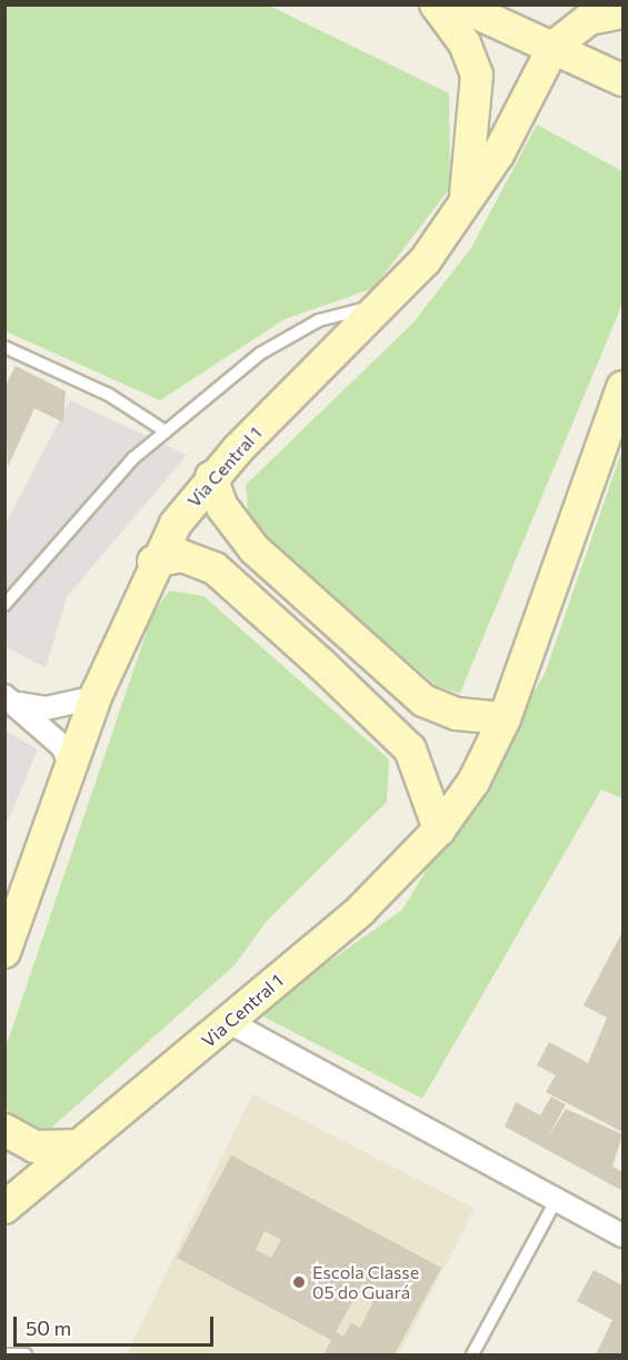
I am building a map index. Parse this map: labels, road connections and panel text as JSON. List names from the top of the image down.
{
  "streets": {
    "main road": ["Via Central 1"]
  },
  "places": ["Escola Classe 05 do Guará"],
  "scale_bar": "50 m"
}
